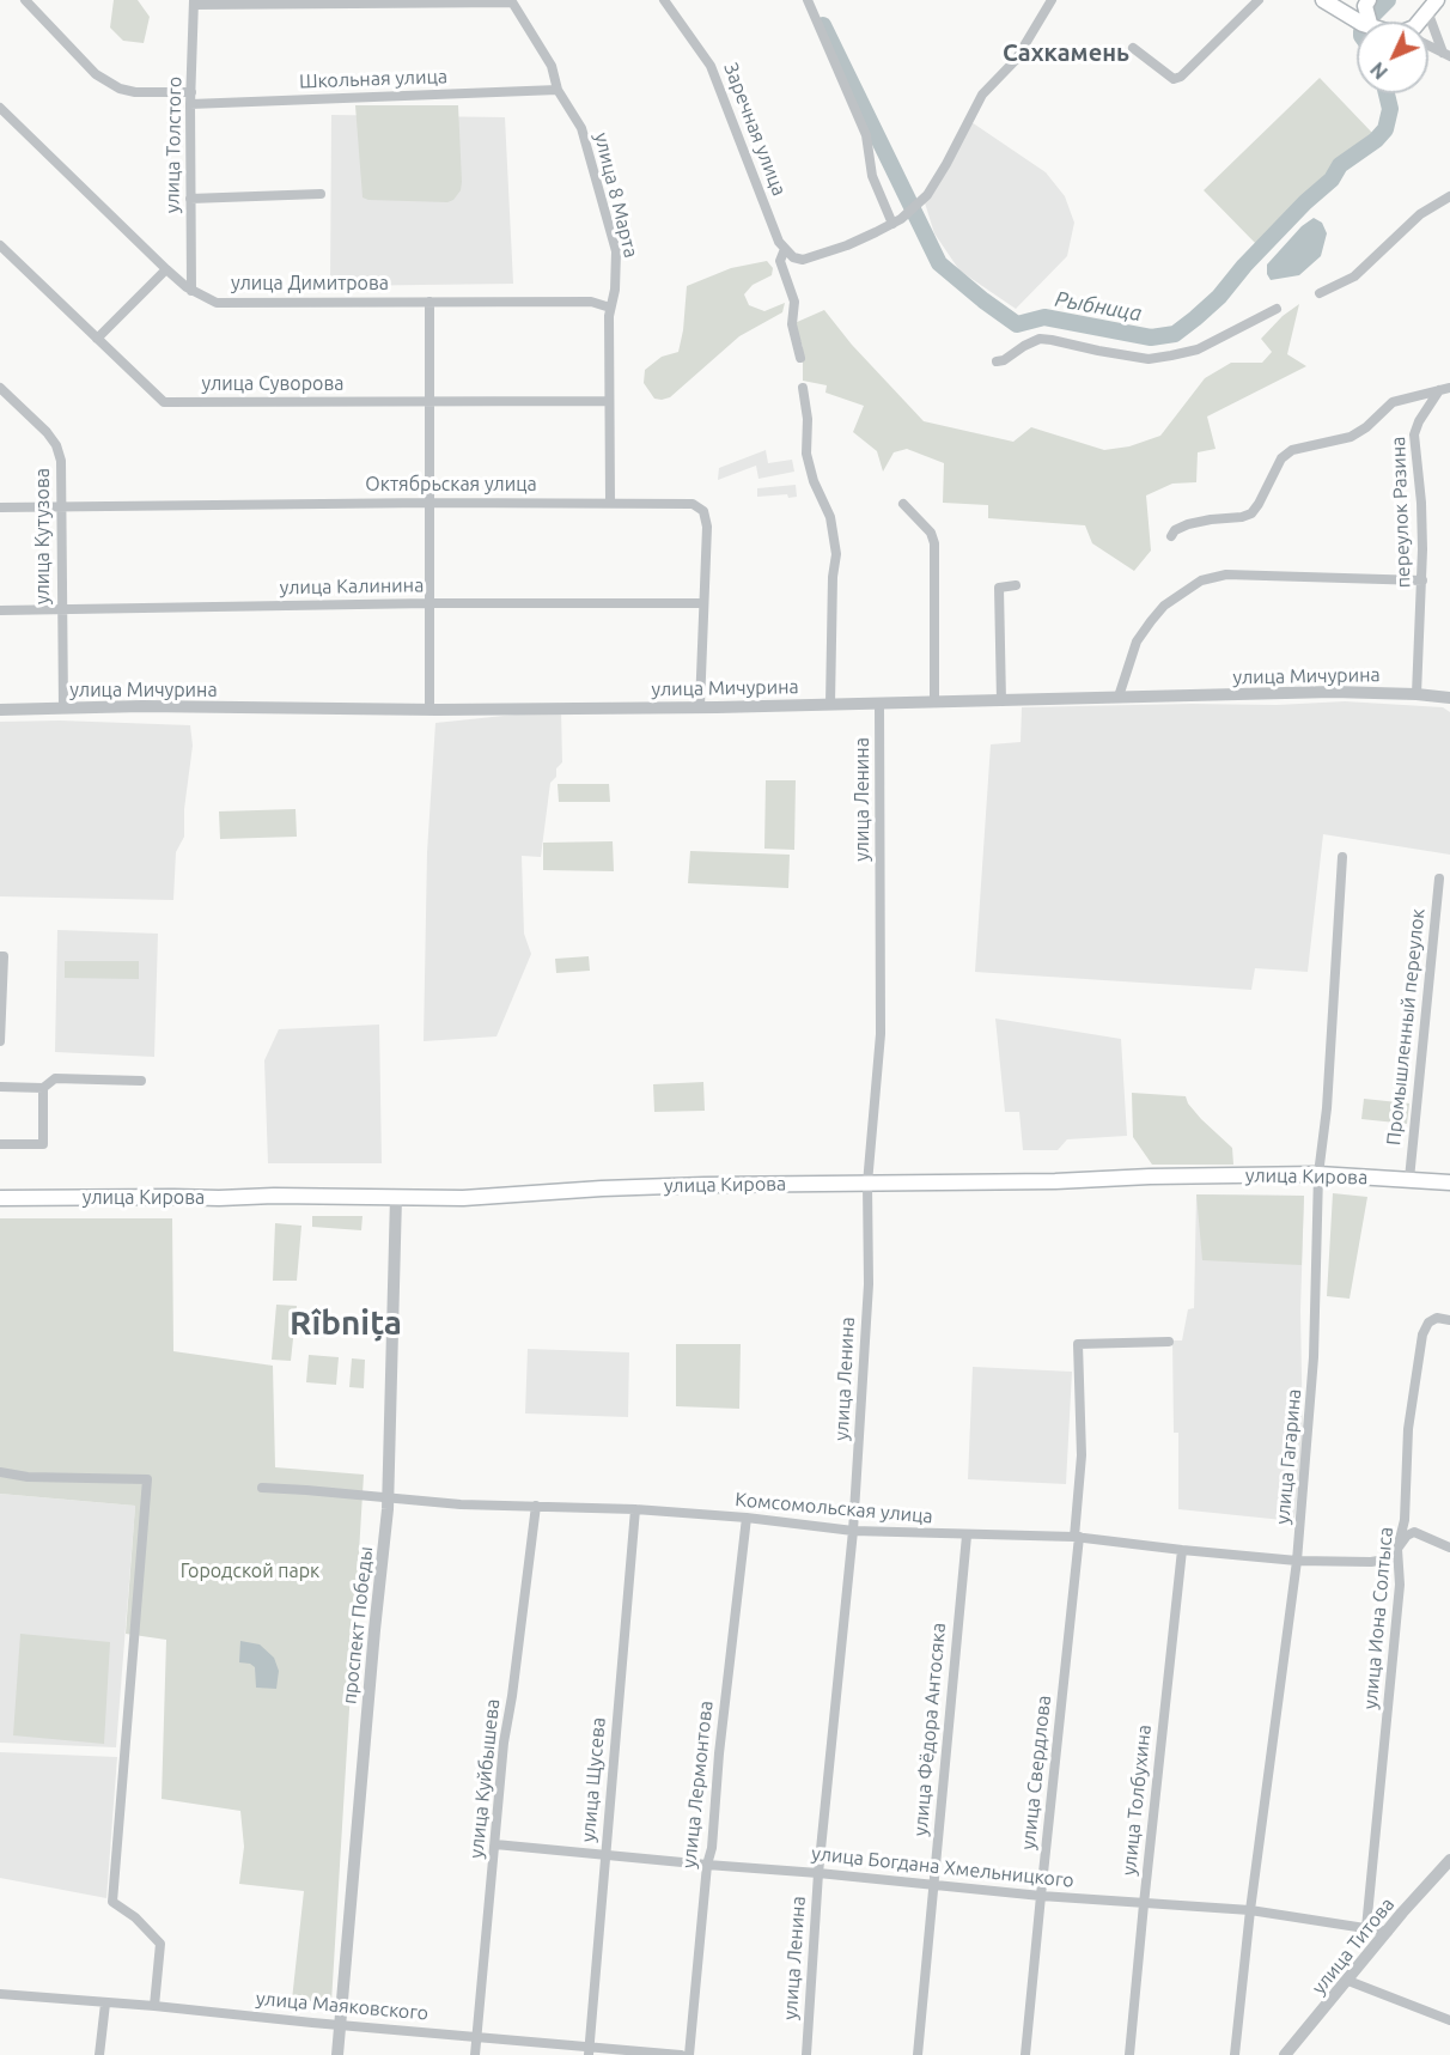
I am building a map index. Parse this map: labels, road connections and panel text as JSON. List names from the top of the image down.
{
  "streets": {
    "main road": ["улица Кирова"],
    "street": [
      "Школьная улица",
      "Заречная улица",
      "улица Толстого",
      "улица 8 Марта",
      "улица Димитрова",
      "улица Суворова",
      "Октябрьская улица",
      "переулок Разина",
      "улица Кутузова",
      "улица Калинина",
      "улица Мичурина",
      "улица Ленина",
      "Промышленный переулок",
      "улица Гагарина",
      "Комсомольская улица",
      "улица Иона Солтыса",
      "проспект Победы",
      "улица Фёдора Антосяка",
      "улица Свердлова",
      "улица Куйбышева",
      "улица Щусева",
      "улица Лермонтова",
      "улица Толбухина",
      "улица Богдана Хмельницкого",
      "улица Титова",
      "улица Маяковского"
    ]
  },
  "crossings": [
    ["Школьная улица", "улица Толстого"],
    ["Школьная улица", "улица 8 Марта"],
    ["улица Толстого", "улица Димитрова"],
    ["улица 8 Марта", "улица Димитрова"],
    ["улица 8 Марта", "улица Суворова"],
    ["улица 8 Марта", "Октябрьская улица"],
    ["Октябрьская улица", "улица Кутузова"],
    ["Октябрьская улица", "улица Калинина"],
    ["Октябрьская улица", "улица Мичурина"],
    ["переулок Разина", "улица Мичурина"],
    ["улица Кутузова", "улица Калинина"],
    ["улица Кутузова", "улица Мичурина"],
    ["улица Мичурина", "улица Ленина"],
    ["улица Ленина", "улица Кирова"],
    ["улица Ленина", "Комсомольская улица"],
    ["улица Ленина", "улица Богдана Хмельницкого"],
    ["Промышленный переулок", "улица Кирова"],
    ["улица Кирова", "улица Гагарина"],
    ["улица Кирова", "проспект Победы"],
    ["улица Гагарина", "Комсомольская улица"],
    ["улица Гагарина", "улица Богдана Хмельницкого"],
    ["Комсомольская улица", "улица Иона Солтыса"],
    ["Комсомольская улица", "проспект Победы"],
    ["Комсомольская улица", "улица Фёдора Антосяка"],
    ["Комсомольская улица", "улица Свердлова"],
    ["Комсомольская улица", "улица Куйбышева"],
    ["Комсомольская улица", "улица Щусева"],
    ["Комсомольская улица", "улица Лермонтова"],
    ["Комсомольская улица", "улица Толбухина"],
    ["улица Иона Солтыса", "улица Богдана Хмельницкого"],
    ["проспект Победы", "улица Маяковского"],
    ["улица Фёдора Антосяка", "улица Богдана Хмельницкого"],
    ["улица Свердлова", "улица Богдана Хмельницкого"],
    ["улица Куйбышева", "улица Богдана Хмельницкого"],
    ["улица Куйбышева", "улица Маяковского"],
    ["улица Щусева", "улица Богдана Хмельницкого"],
    ["улица Щусева", "улица Маяковского"],
    ["улица Лермонтова", "улица Богдана Хмельницкого"],
    ["улица Толбухина", "улица Богдана Хмельницкого"],
    ["улица Богдана Хмельницкого", "улица Титова"]
  ],
  "districts": ["Сахкамень", "Rîbnița"],
  "water": ["Рыбница"],
  "parks": ["Городской парк"],
  "north": "bottom left"
}
